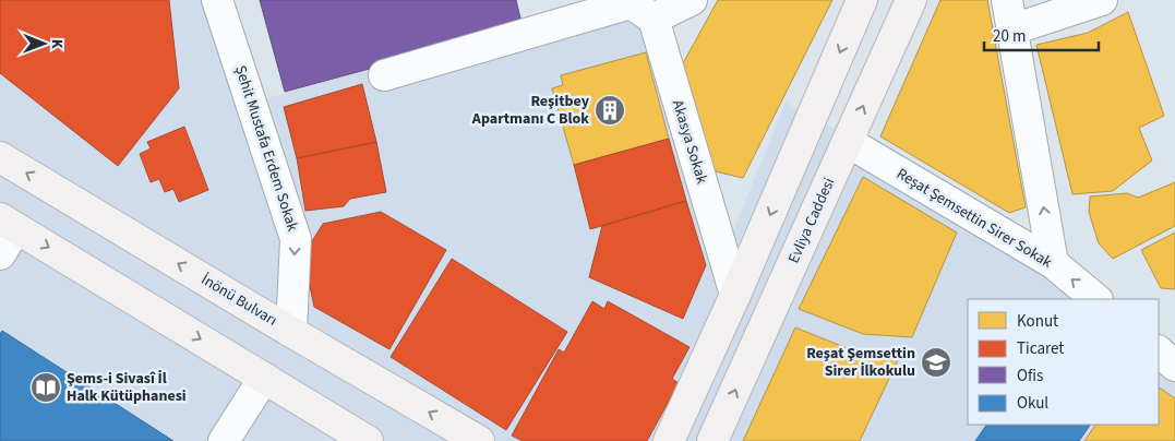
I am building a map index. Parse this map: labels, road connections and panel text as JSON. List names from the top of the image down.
{
  "streets": {
    "main road": ["Evliya Caddesi", "İnönü Bulvarı"],
    "street": ["Akasya Sokak", "Şehit Mustafa Erdem Sokak", "Reşat Şemsettin Sirer Sokak"]
  },
  "crossings": [
    ["Şehit Mustafa Erdem Sokak", "İnönü Bulvarı"],
    ["Reşat Şemsettin Sirer Sokak", "Evliya Caddesi"]
  ],
  "one_way": ["Şehit Mustafa Erdem Sokak"],
  "places": {
    "building": ["Reşitbey Apartmanı C Blok"],
    "school or university": ["Reşat Şemsettin Sirer İlkokulu"],
    "library": ["Şems-i Sivasî İl Halk Kütüphanesi"]
  },
  "legend": [
    "Konut",
    "Ticaret",
    "Ofis",
    "Okul"
  ],
  "scale_bar": "20 m",
  "north": "right"
}
